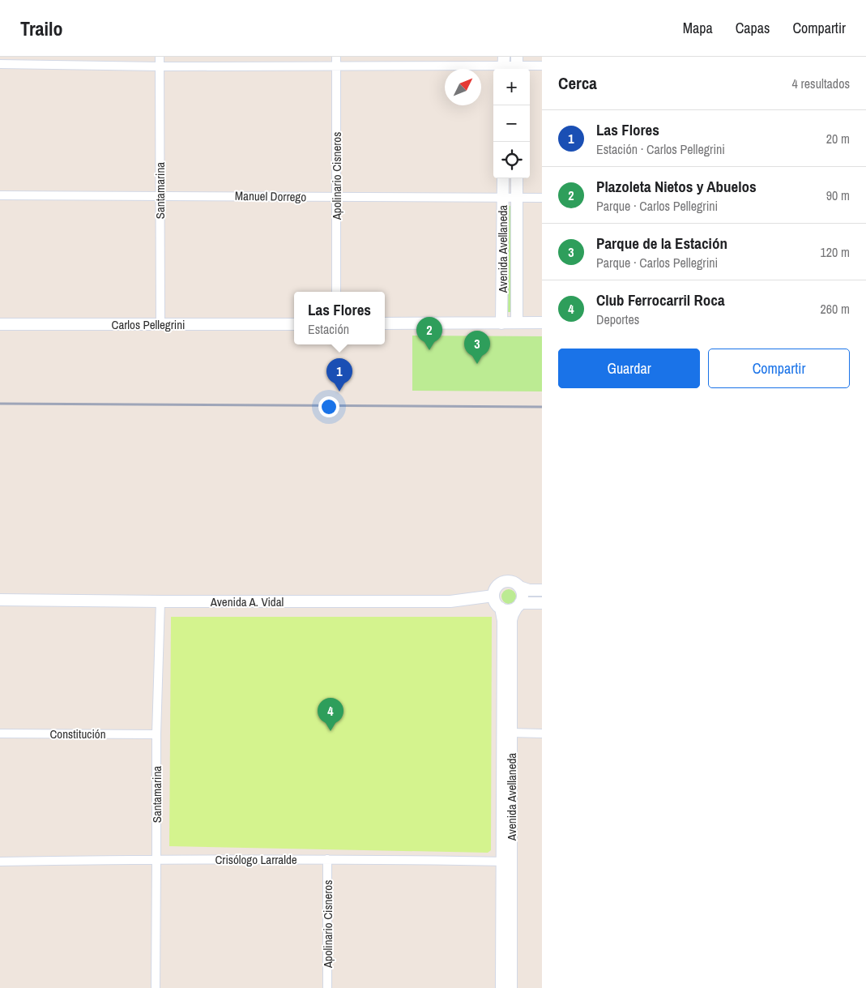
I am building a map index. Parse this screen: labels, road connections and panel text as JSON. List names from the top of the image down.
{
  "streets": {
    "street": [
      "Apolinario Cisneros",
      "Santamarina",
      "Manuel Dorrego",
      "Avenida Avellaneda",
      "Carlos Pellegrini",
      "Avenida A. Vidal",
      "Constitución",
      "Crisólogo Larralde"
    ]
  },
  "crossings": [
    ["Apolinario Cisneros", "Manuel Dorrego"],
    ["Apolinario Cisneros", "Crisólogo Larralde"],
    ["Santamarina", "Manuel Dorrego"],
    ["Santamarina", "Carlos Pellegrini"],
    ["Santamarina", "Avenida A. Vidal"],
    ["Santamarina", "Constitución"],
    ["Santamarina", "Crisólogo Larralde"],
    ["Manuel Dorrego", "Avenida Avellaneda"],
    ["Avenida Avellaneda", "Avenida A. Vidal"],
    ["Avenida Avellaneda", "Crisólogo Larralde"]
  ],
  "north": "top right",
  "page": {
    "header": "Trailo",
    "nav": ["Mapa", "Capas", "Compartir"],
    "heading": ["Cerca", "4 resultados"],
    "map_buttons": ["+", "−"],
    "list": [
      {
        "mark": "1",
        "name": "Las Flores",
        "note": "Estación · Carlos Pellegrini",
        "value": "20 m"
      },
      {
        "mark": "2",
        "name": "Plazoleta Nietos y Abuelos",
        "note": "Parque · Carlos Pellegrini",
        "value": "90 m"
      },
      {
        "mark": "3",
        "name": "Parque de la Estación",
        "note": "Parque · Carlos Pellegrini",
        "value": "120 m"
      },
      {
        "mark": "4",
        "name": "Club Ferrocarril Roca",
        "note": "Deportes",
        "value": "260 m"
      }
    ],
    "popup": ["Las Flores", "Estación"],
    "pins": [
      "2",
      "3",
      "1",
      "4"
    ],
    "buttons": ["Guardar", "Compartir"]
  }
}
